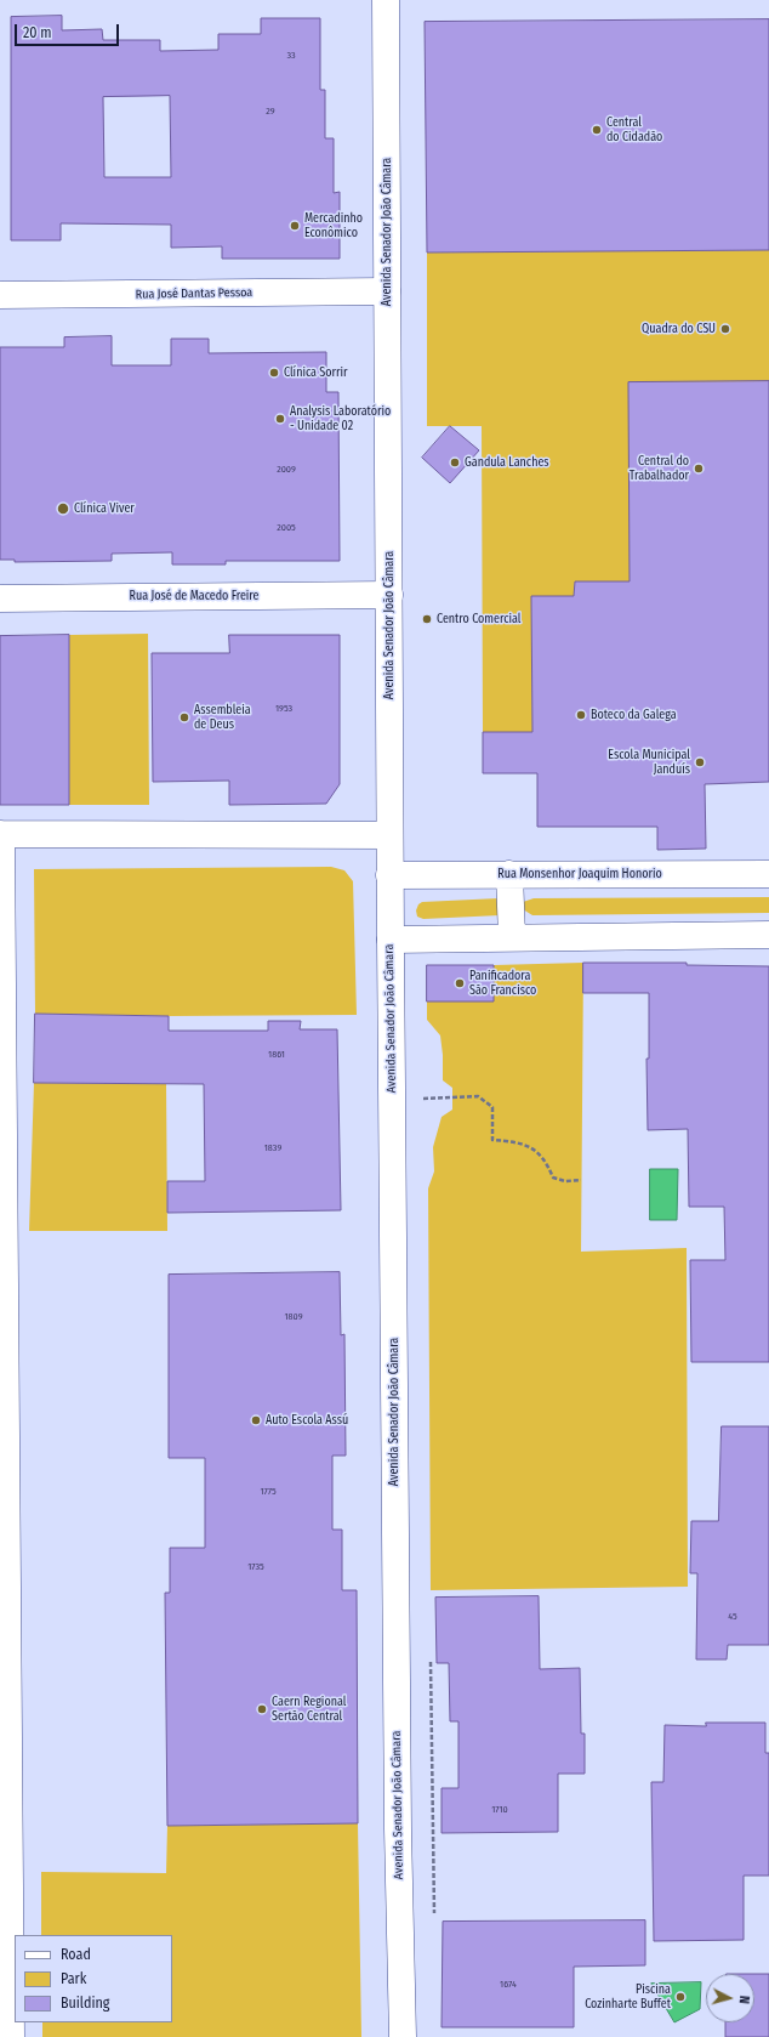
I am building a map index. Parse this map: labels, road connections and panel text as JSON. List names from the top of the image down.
{
  "streets": {
    "street": [
      "Avenida Senador João Câmara",
      "Rua José Dantas Pessoa",
      "Rua José de Macedo Freire",
      "Rua Monsenhor Joaquim Honorio"
    ]
  },
  "crossings": [
    ["Avenida Senador João Câmara", "Rua José Dantas Pessoa"],
    ["Avenida Senador João Câmara", "Rua José de Macedo Freire"],
    ["Avenida Senador João Câmara", "Rua Monsenhor Joaquim Honorio"]
  ],
  "places": [
    "Central do Cidadão",
    "Mercadinho Econômico",
    "Quadra do CSU",
    "Clínica Sorrir",
    "Analysis Laboratório - Unidade 02",
    "Gandula Lanches",
    "Central do Trabalhador",
    "Clínica Viver",
    "Centro Comercial",
    "Boteco da Galega",
    "Assembleia de Deus",
    "Escola Municipal Janduís",
    "Panificadora São Francisco",
    "Auto Escola Assú",
    "Caern Regional Sertão Central",
    "Piscina Cozinharte Buffet"
  ],
  "house_numbers": [
    "33",
    "29",
    "2009",
    "2005",
    "1953",
    "1861",
    "1839",
    "1809",
    "1775",
    "1735",
    "45",
    "1710",
    "1674"
  ],
  "legend": ["Road", "Park", "Building"],
  "scale_bar": "20 m",
  "north": "right"
}
